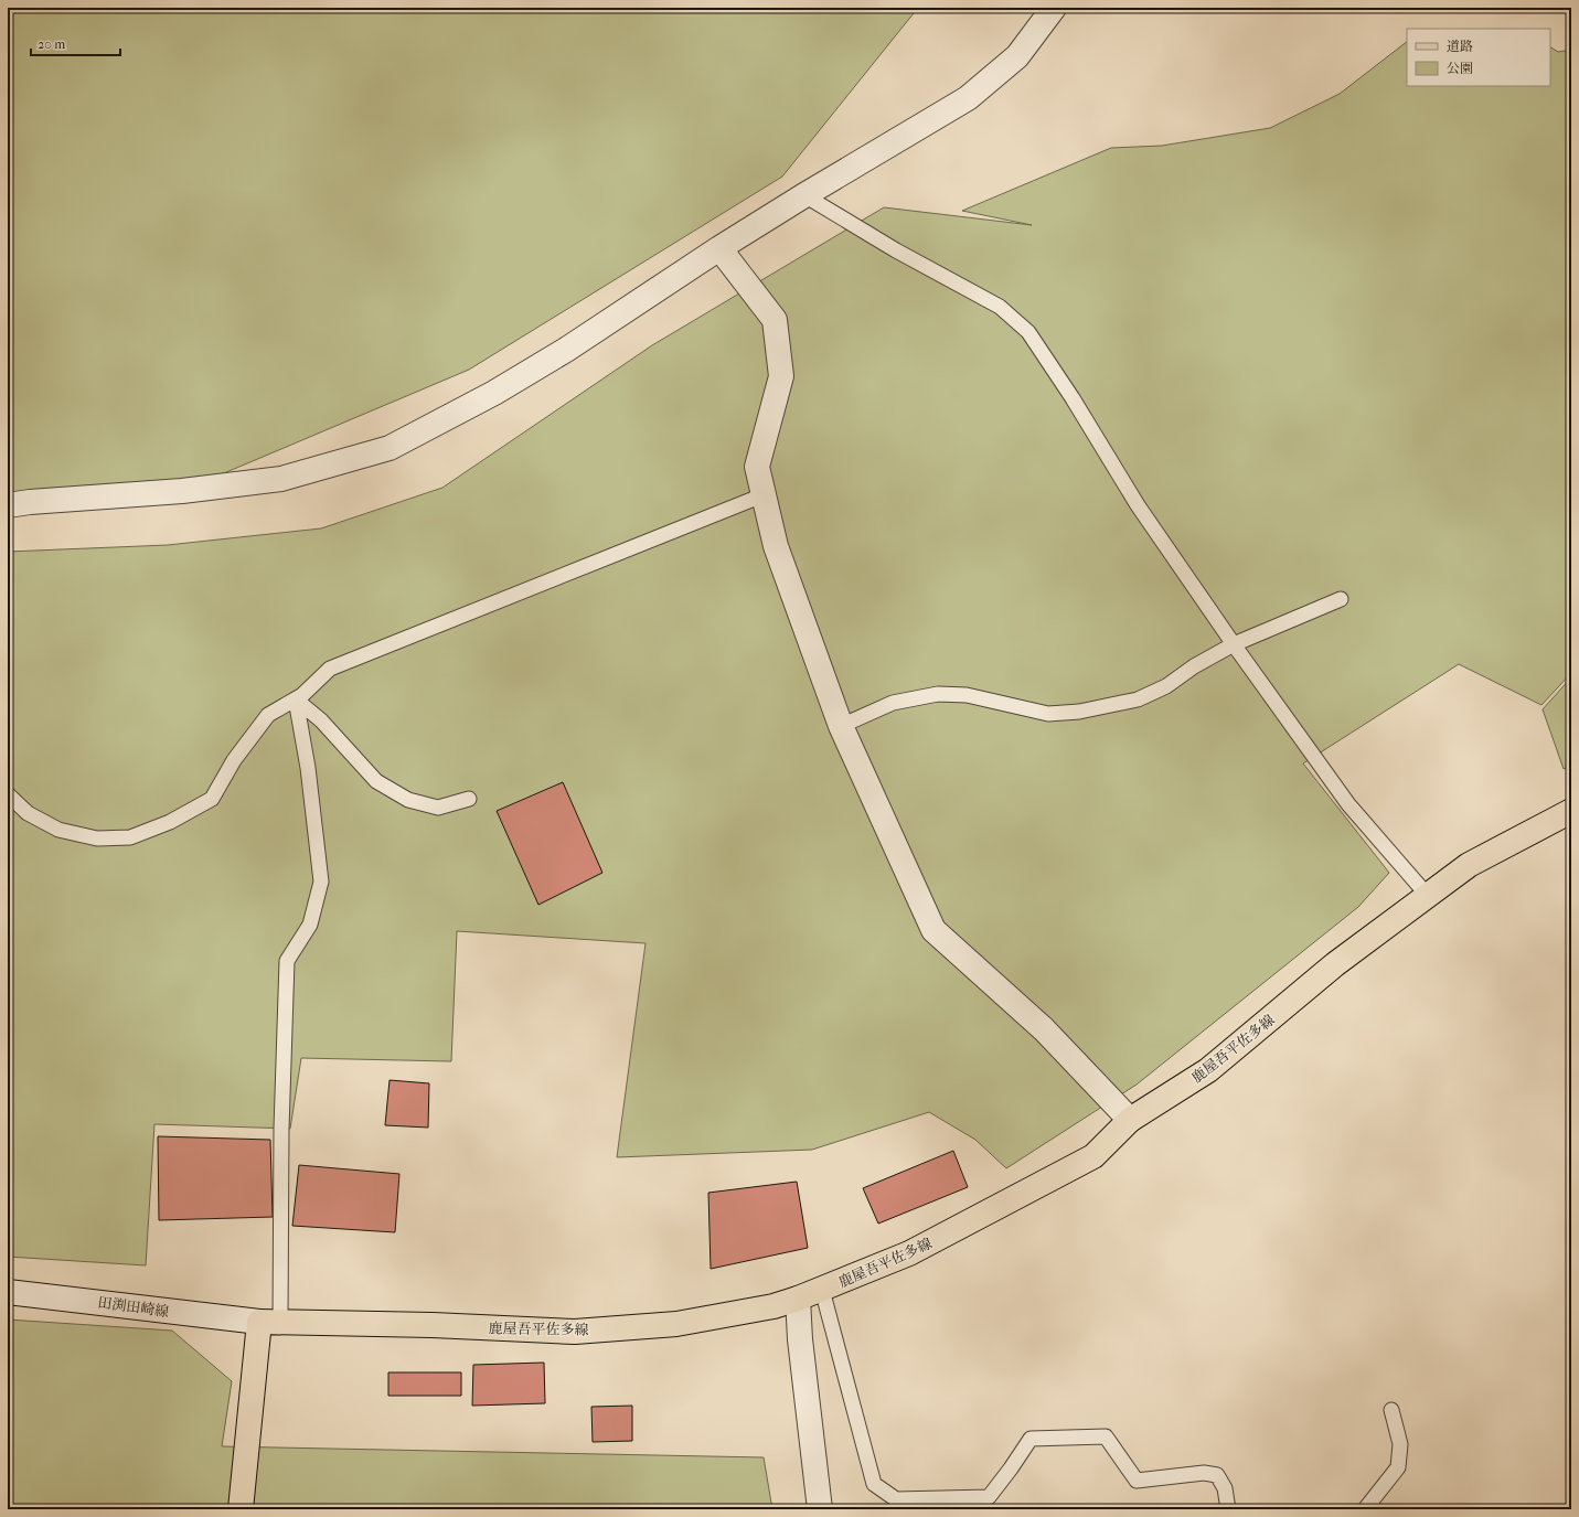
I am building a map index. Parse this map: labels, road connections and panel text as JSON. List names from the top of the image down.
{
  "streets": {
    "main road": ["鹿屋吾平佐多線"],
    "street": ["田渕田崎線"]
  },
  "crossings": [
    ["鹿屋吾平佐多線", "田渕田崎線"]
  ],
  "legend": ["道路", "公園"],
  "scale_bar": "20 m"
}
